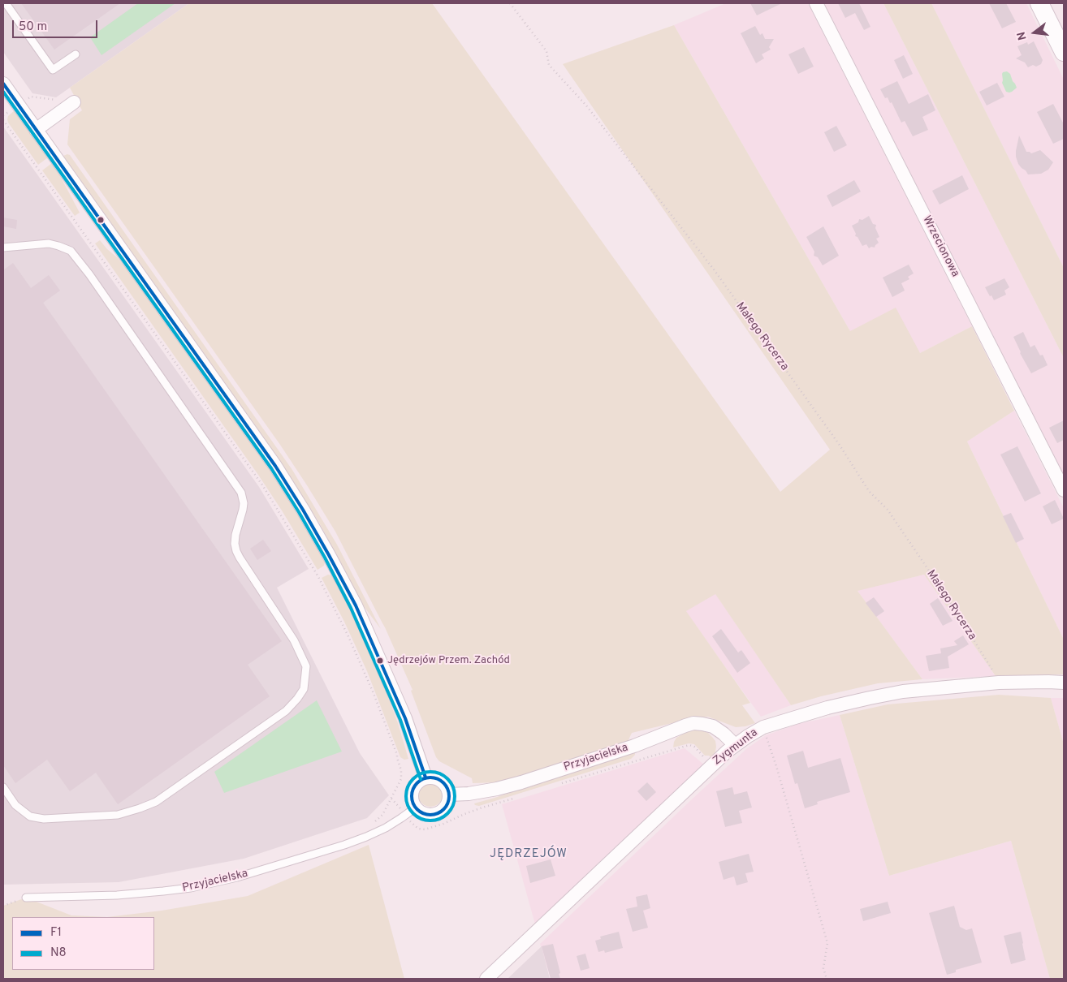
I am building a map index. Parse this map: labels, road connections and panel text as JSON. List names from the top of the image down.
{
  "streets": {
    "street": ["Wrzecionowa", "Zygmunta", "Przyjacielska"],
    "path": ["Małego Rycerza"]
  },
  "crossings": [
    ["Małego Rycerza", "Zygmunta"],
    ["Zygmunta", "Przyjacielska"]
  ],
  "districts": ["JĘDRZEJÓW"],
  "places": ["Jędrzejów Przem. Zachód"],
  "lines": ["transit line F1", "transit line N8"],
  "legend": ["F1", "N8"],
  "scale_bar": "50 m",
  "north": "left"
}
